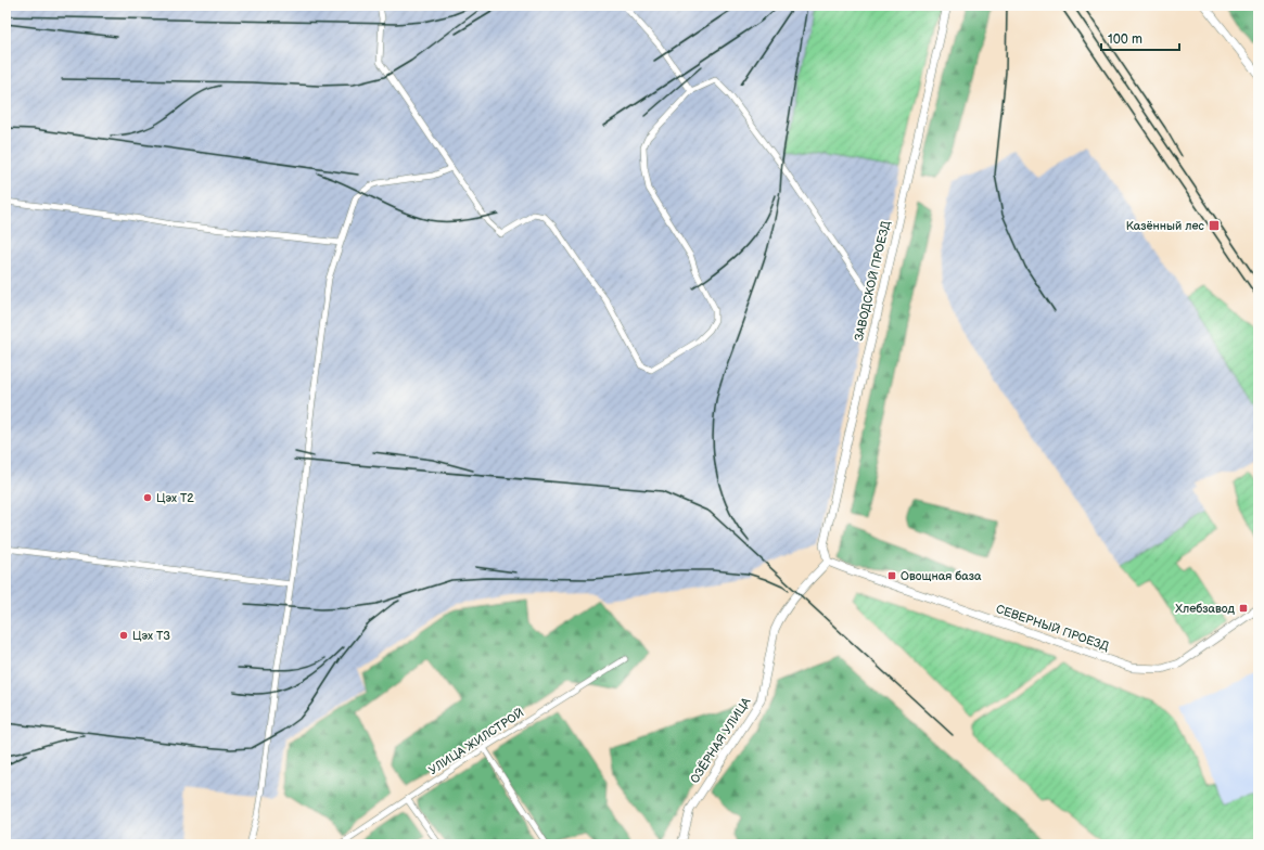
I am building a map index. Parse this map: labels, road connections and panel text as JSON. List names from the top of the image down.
{
  "streets": {
    "street": [
      "ЗАВОДСКОЙ ПРОЕЗД",
      "СЕВЕРНЫЙ ПРОЕЗД",
      "ОЗЁРНАЯ УЛИЦА",
      "УЛИЦА ЖИЛСТРОЙ"
    ]
  },
  "crossings": [
    ["ЗАВОДСКОЙ ПРОЕЗД", "СЕВЕРНЫЙ ПРОЕЗД"],
    ["ЗАВОДСКОЙ ПРОЕЗД", "ОЗЁРНАЯ УЛИЦА"],
    ["СЕВЕРНЫЙ ПРОЕЗД", "ОЗЁРНАЯ УЛИЦА"]
  ],
  "places": {
    "transit": ["Казённый лес", "Овощная база", "Хлебзавод"],
    "other": ["Цэх Т2", "Цэх Т3"]
  },
  "scale_bar": "100 m"
}
